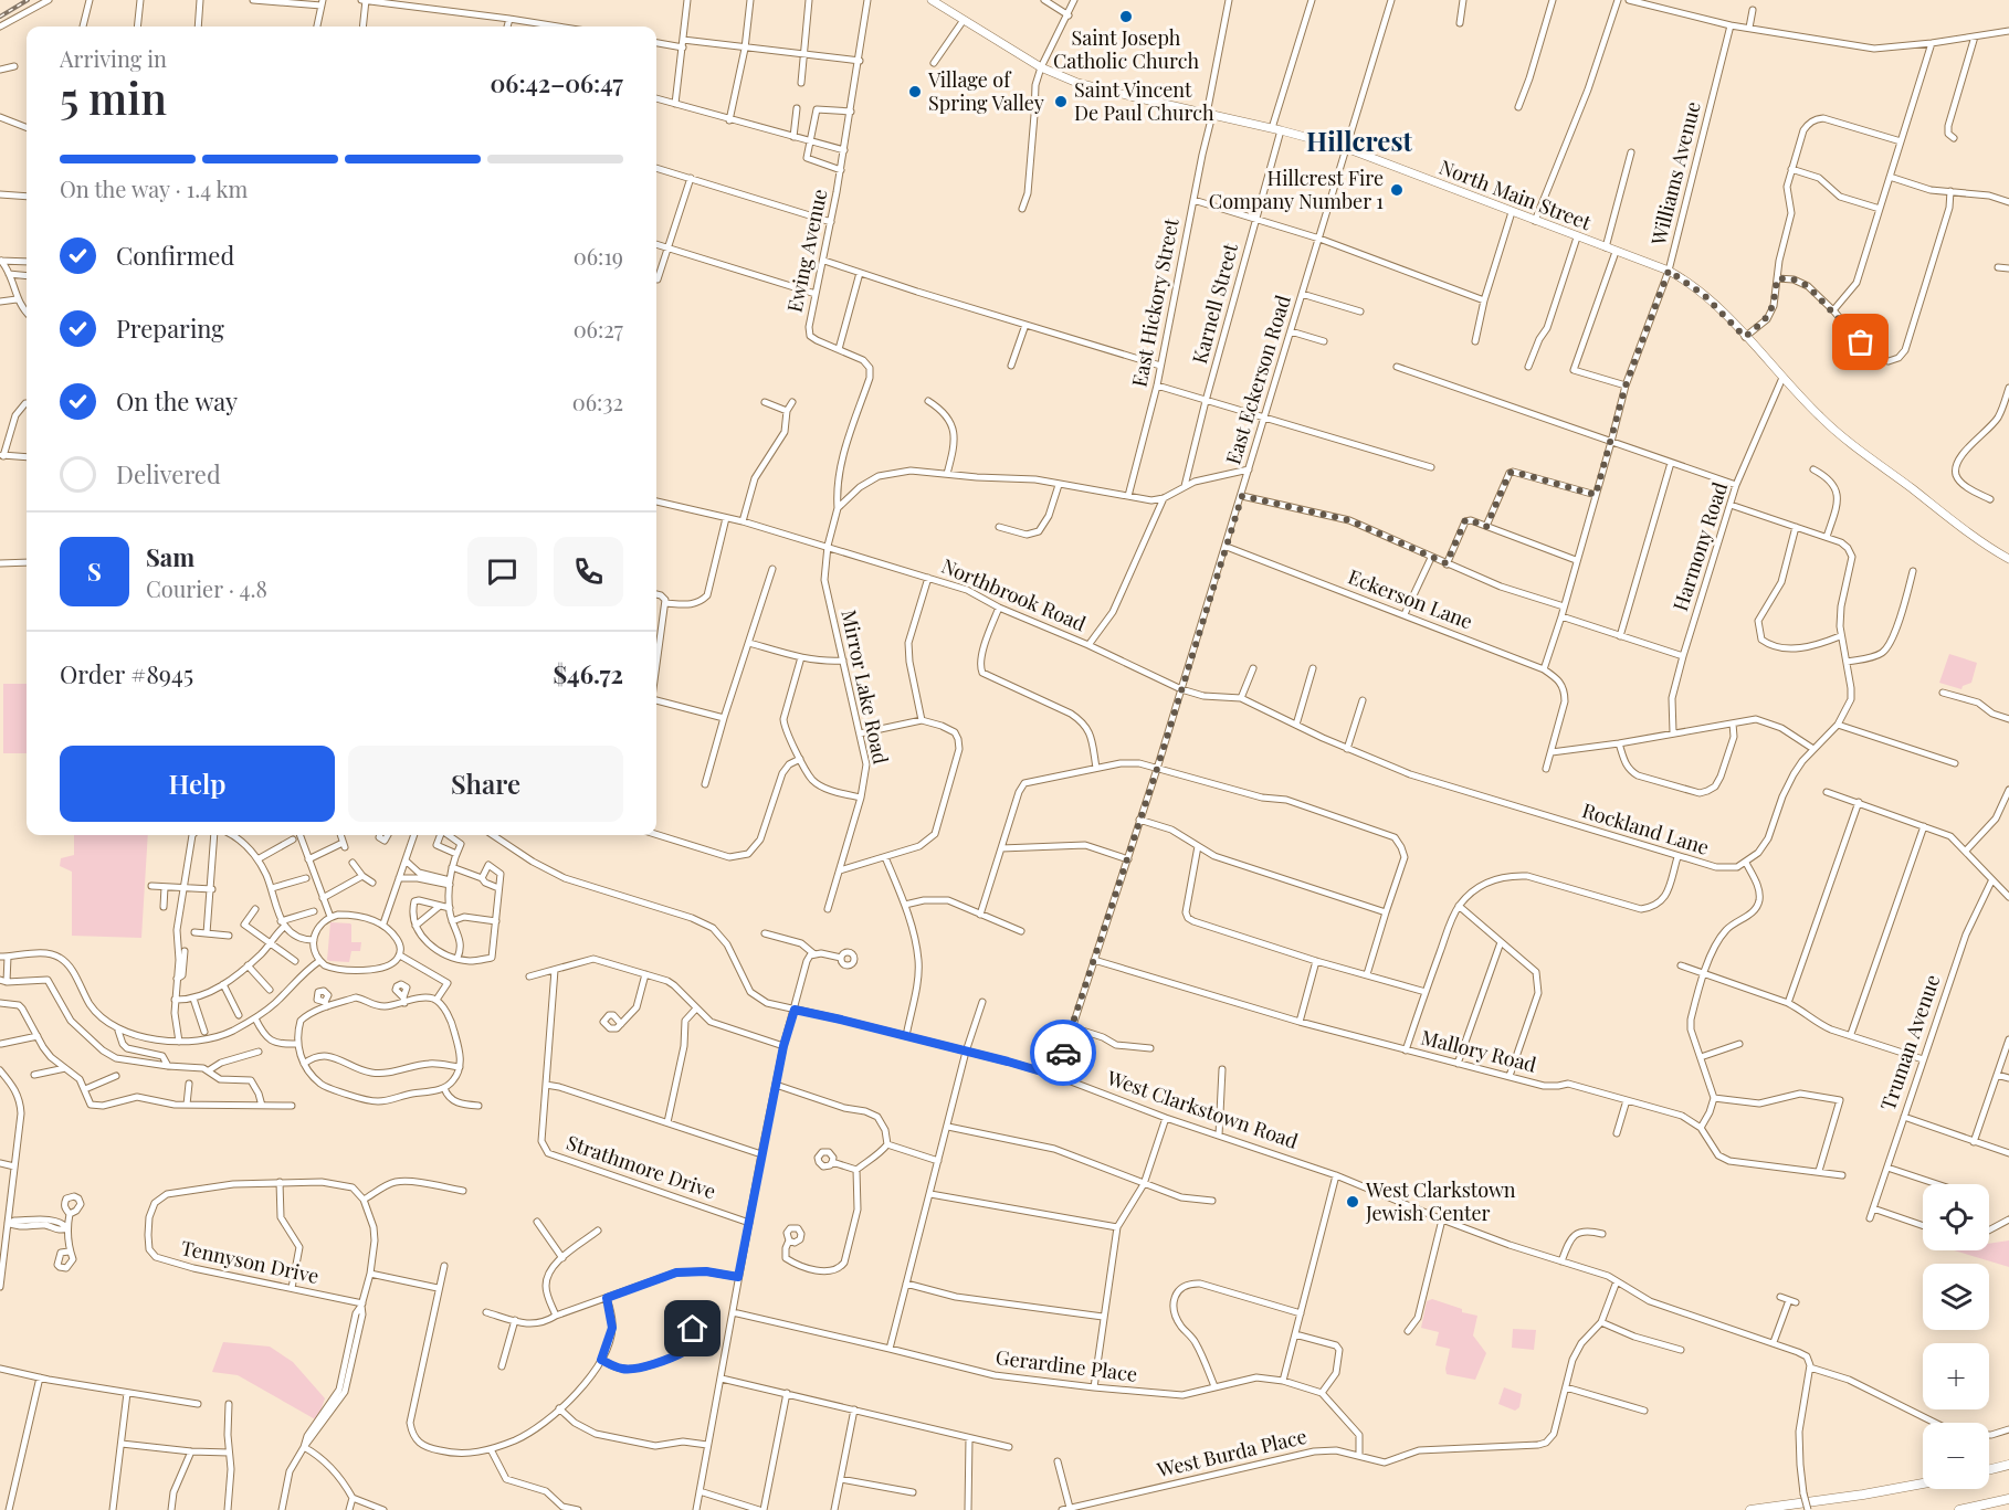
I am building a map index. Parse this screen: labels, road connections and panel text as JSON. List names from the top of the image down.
{
  "streets": {
    "main road": ["North Main Street"],
    "street": [
      "Williams Avenue",
      "Ewing Avenue",
      "East Hickory Street",
      "Karnell Street",
      "East Eckerson Road",
      "Harmony Road",
      "Northbrook Road",
      "Eckerson Lane",
      "Mirror Lake Road",
      "Rockland Lane",
      "Truman Avenue",
      "Mallory Road",
      "West Clarkstown Road",
      "Strathmore Drive",
      "Tennyson Drive",
      "Gerardine Place",
      "West Burda Place"
    ]
  },
  "crossings": [
    ["Williams Avenue", "North Main Street"],
    ["Williams Avenue", "Eckerson Lane"],
    ["North Main Street", "East Hickory Street"],
    ["North Main Street", "Karnell Street"],
    ["North Main Street", "East Eckerson Road"],
    ["North Main Street", "Harmony Road"],
    ["Ewing Avenue", "Mirror Lake Road"],
    ["East Eckerson Road", "Northbrook Road"],
    ["East Eckerson Road", "Eckerson Lane"],
    ["East Eckerson Road", "Rockland Lane"],
    ["East Eckerson Road", "Mallory Road"],
    ["East Eckerson Road", "West Clarkstown Road"],
    ["Northbrook Road", "Mirror Lake Road"],
    ["Northbrook Road", "Rockland Lane"],
    ["West Clarkstown Road", "West Burda Place"]
  ],
  "districts": ["Hillcrest"],
  "places": [
    "Saint Joseph Catholic Church",
    "Village of Spring Valley",
    "Saint Vincent De Paul Church",
    "Hillcrest Fire Company Number 1",
    "West Clarkstown Jewish Center"
  ],
  "page": {
    "heading": ["5 min", "Arriving in", "06:42–06:47"],
    "panel": [
      "Sam",
      "Courier · 4.8",
      "Order #8945",
      "$46.72"
    ],
    "bar": "On the way · 1.4 km",
    "list": [
      ["Confirmed", "06:19"],
      ["Preparing", "06:27"],
      ["On the way", "06:32"],
      "Delivered"
    ],
    "round": "S",
    "buttons": ["Help", "Share"],
    "map_buttons": ["+", "−"]
  }
}
